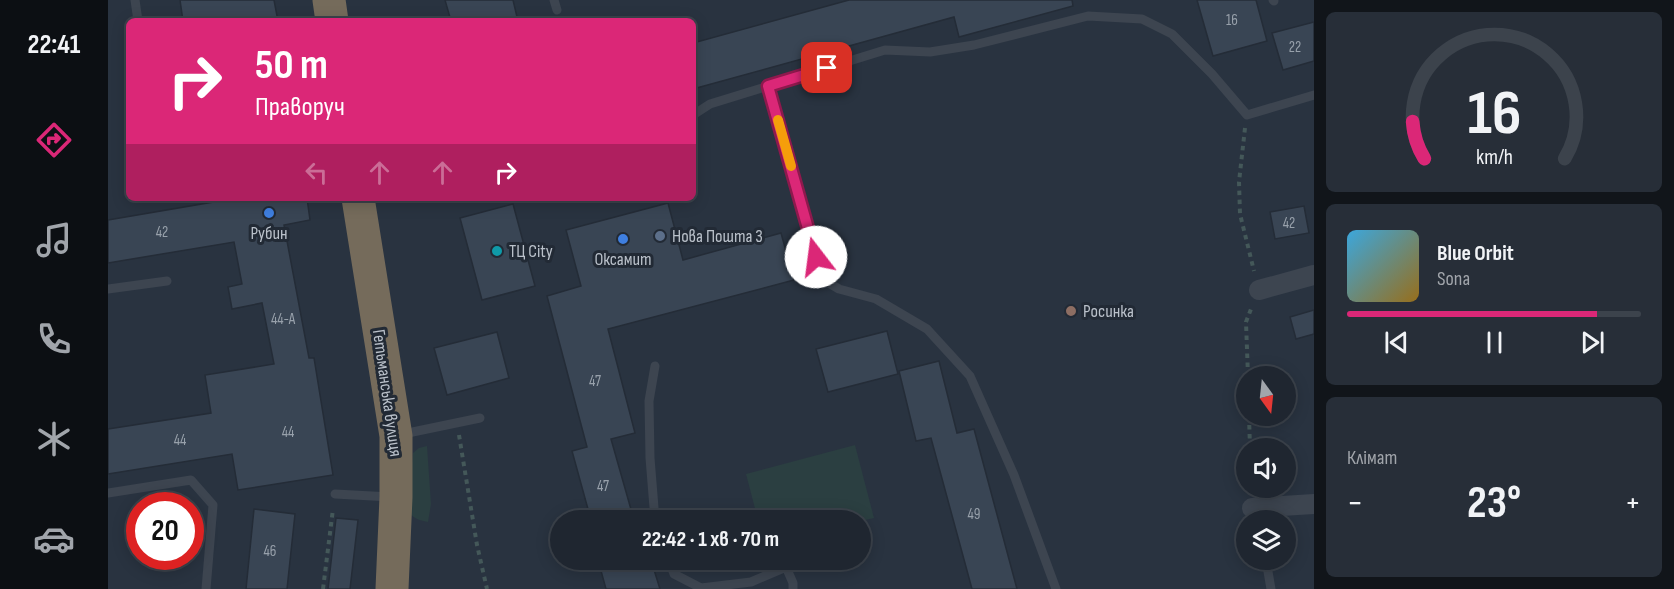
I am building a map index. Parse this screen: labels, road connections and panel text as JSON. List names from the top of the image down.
{
  "streets": {
    "highway": ["Гетьманська вулиця"]
  },
  "places": [
    "Рубин",
    "Нова Пошта 3",
    "Оксамит",
    "ТЦ City",
    "Росинка"
  ],
  "house_numbers": [
    "16",
    "22",
    "42",
    "42",
    "44-А",
    "47",
    "44",
    "44",
    "47",
    "49",
    "46"
  ],
  "north": "bottom",
  "page": {
    "tabs": "22:41",
    "turn": ["50 m", "Праворуч"],
    "song": ["Blue Orbit", "Sona"],
    "tile": "Клімат",
    "heat": ["−", "23°", "+"],
    "limit": "20",
    "trip": "22:42 · 1 хв · 70 m",
    "gauge": ["16", "km/h"]
  }
}
